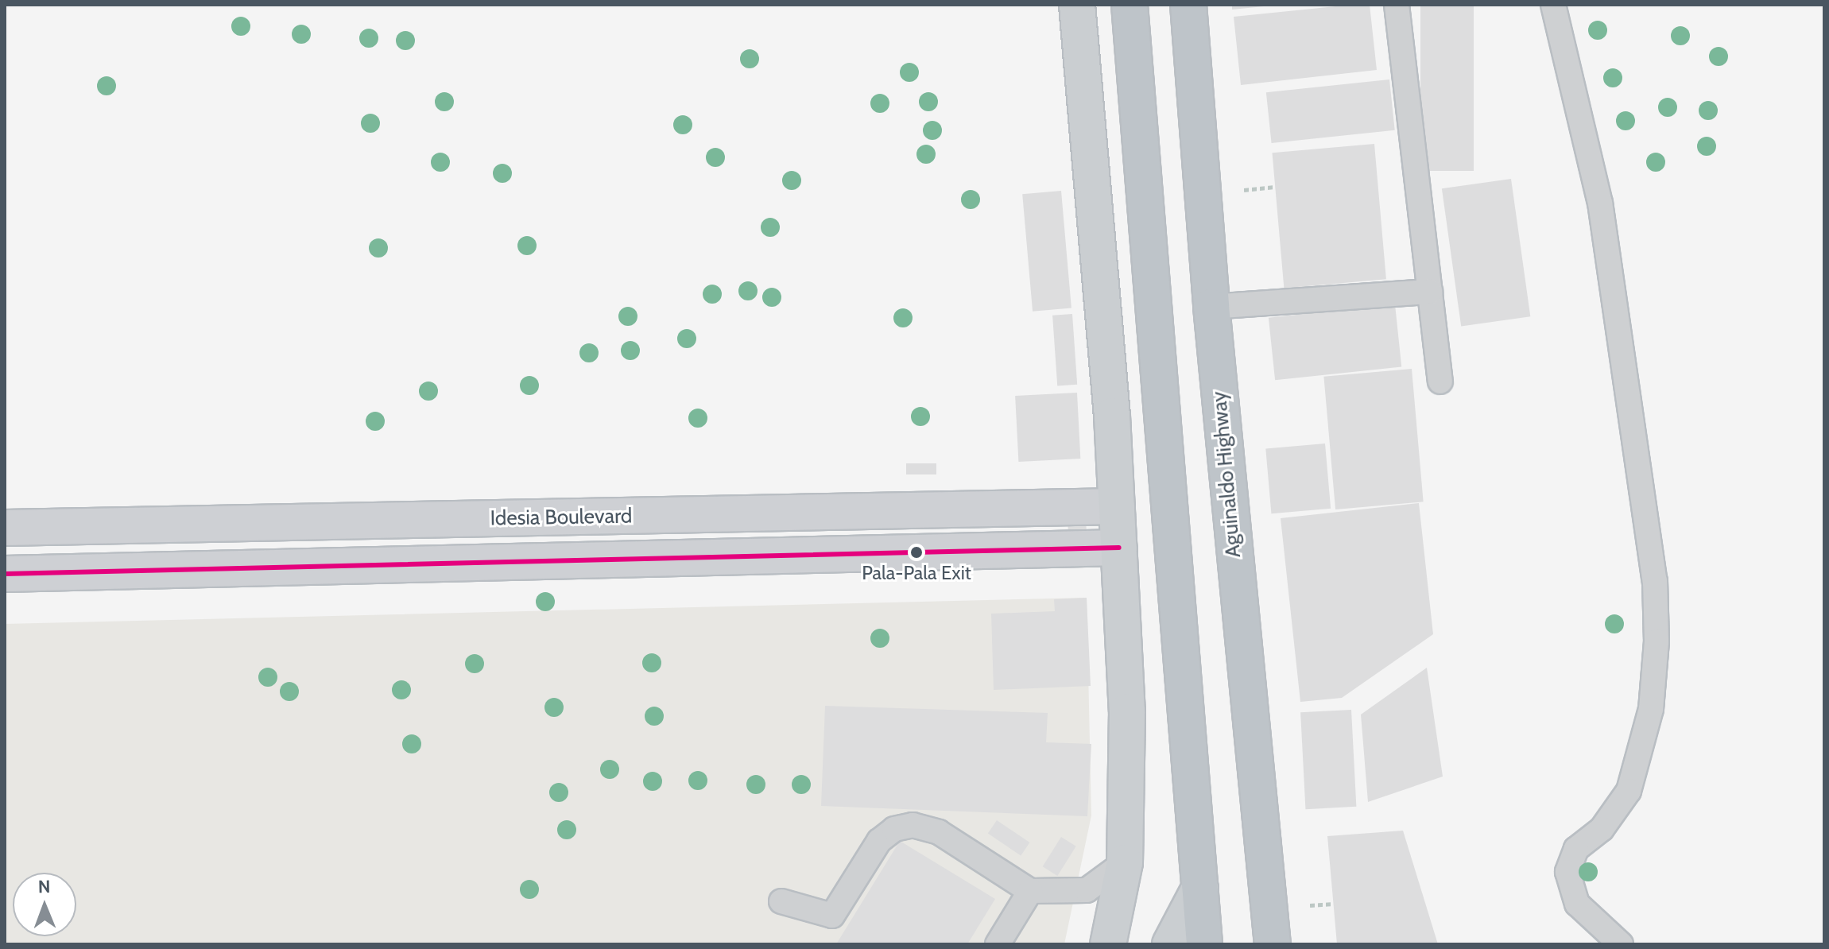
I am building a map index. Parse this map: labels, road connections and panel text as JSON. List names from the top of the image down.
{
  "streets": {
    "highway": ["Aguinaldo Highway"],
    "street": ["Idesia Boulevard"]
  },
  "places": ["Pala-Pala Exit"],
  "north": "top"
}
